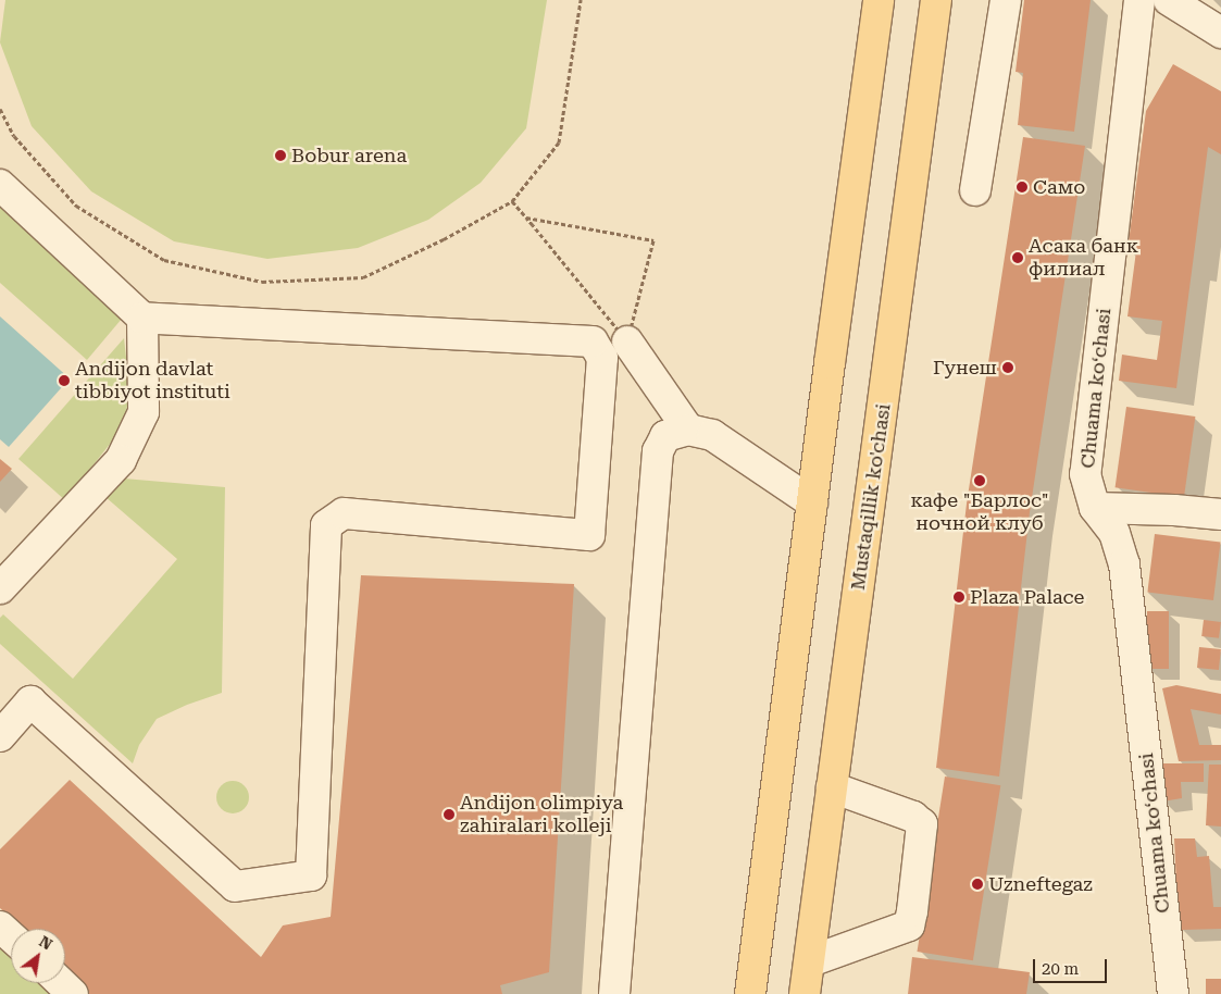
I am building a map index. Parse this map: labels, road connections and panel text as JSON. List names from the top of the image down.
{
  "streets": {
    "main road": ["Mustaqillik ko'chasi"],
    "street": ["Chuama koʻchasi"]
  },
  "places": [
    "Bobur arena",
    "Само",
    "Асака банк филиал",
    "Гунеш",
    "Andijon davlat tibbiyot instituti",
    "кафе \"Барлос\" ночной клуб",
    "Plaza Palace",
    "Andijon olimpiya zahiralari kolleji",
    "Uzneftegaz"
  ],
  "scale_bar": "20 m",
  "north": "top right"
}
